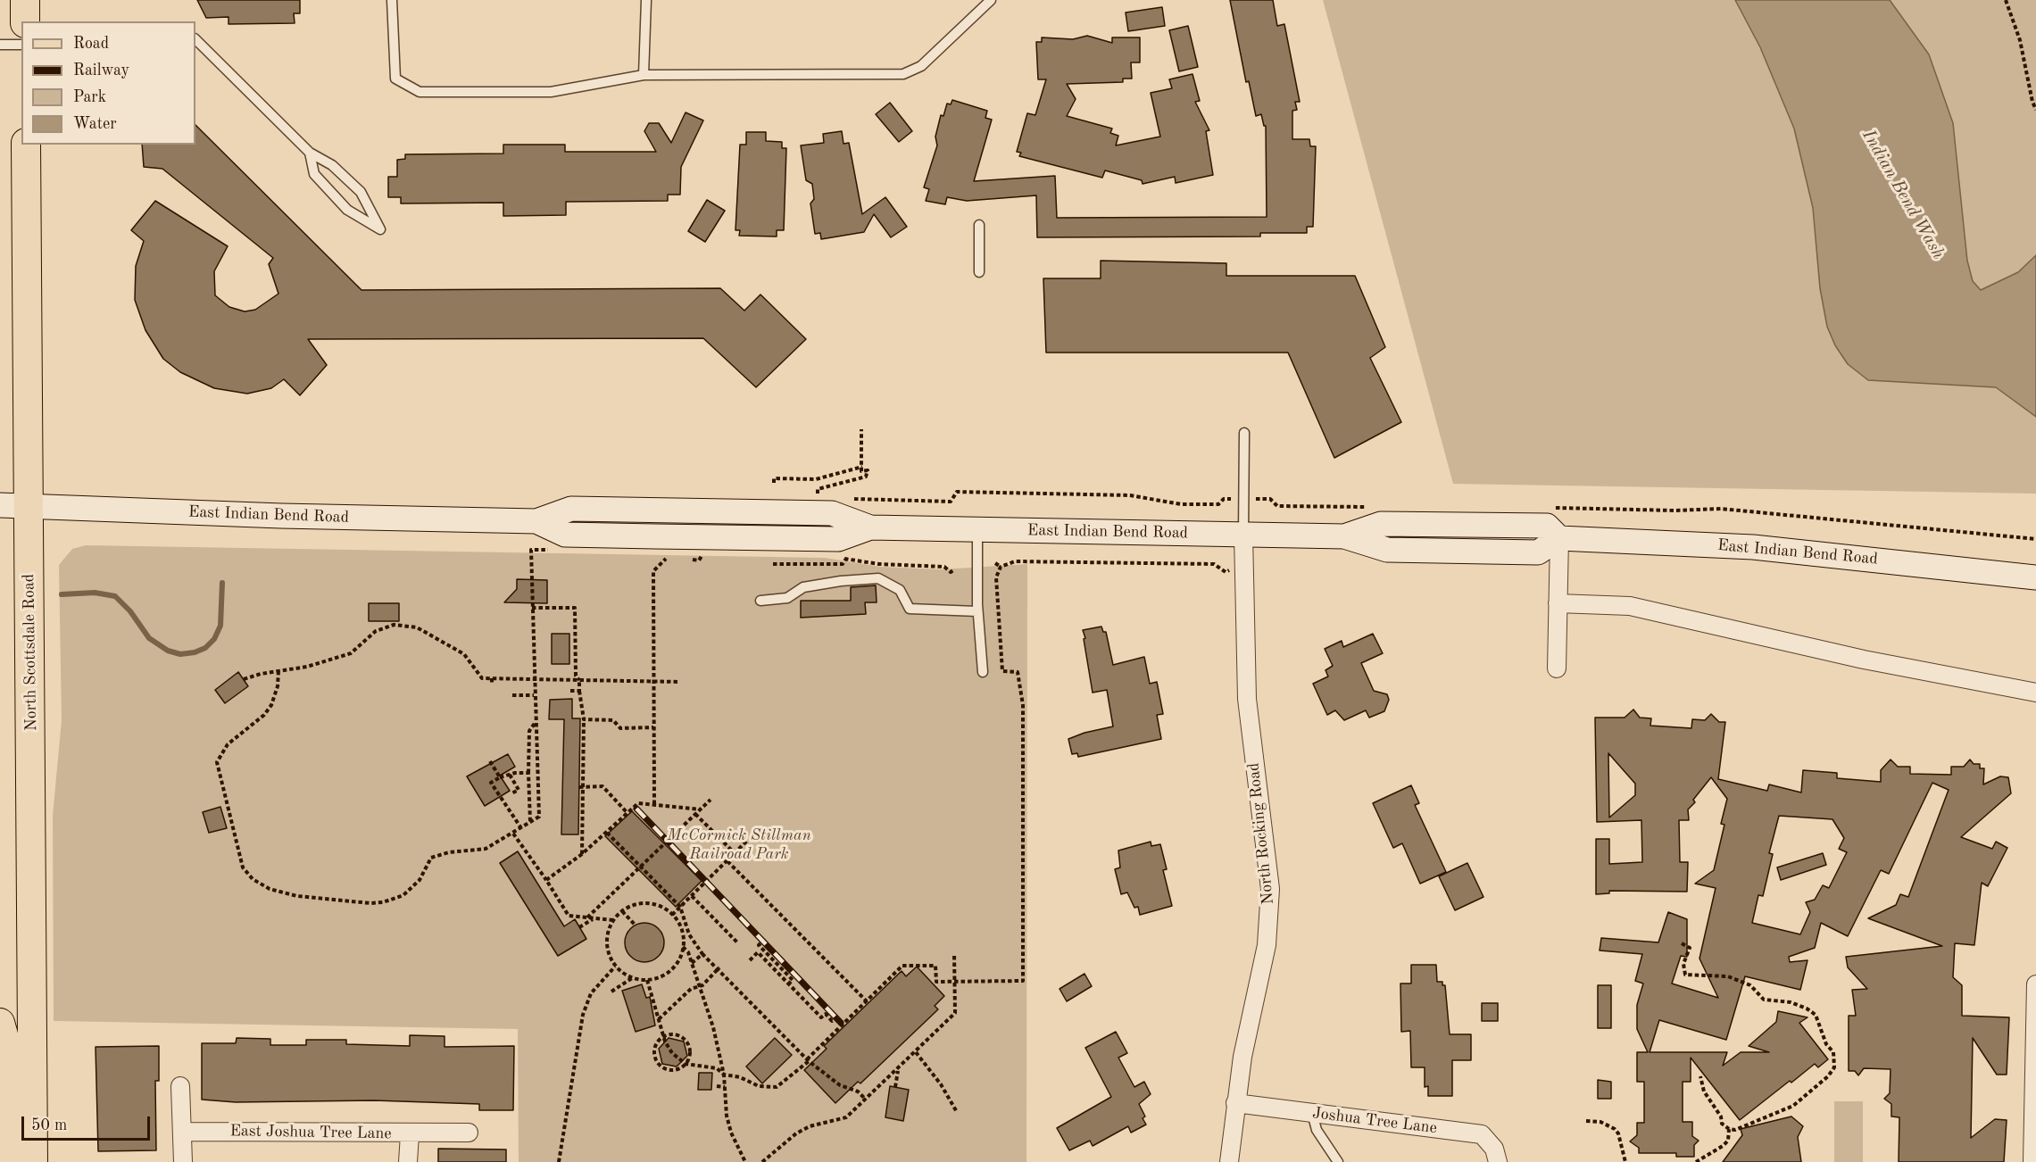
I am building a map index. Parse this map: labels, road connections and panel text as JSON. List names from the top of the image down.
{
  "streets": {
    "main road": ["East Indian Bend Road", "North Scottsdale Road"],
    "street": ["North Rocking Road", "Joshua Tree Lane", "East Joshua Tree Lane"]
  },
  "crossings": [
    ["East Indian Bend Road", "North Scottsdale Road"],
    ["East Indian Bend Road", "North Rocking Road"],
    ["North Rocking Road", "Joshua Tree Lane"]
  ],
  "water": ["Indian Bend Wash"],
  "parks": ["McCormick Stillman Railroad Park"],
  "legend": [
    "Road",
    "Railway",
    "Park",
    "Water"
  ],
  "scale_bar": "50 m"
}
